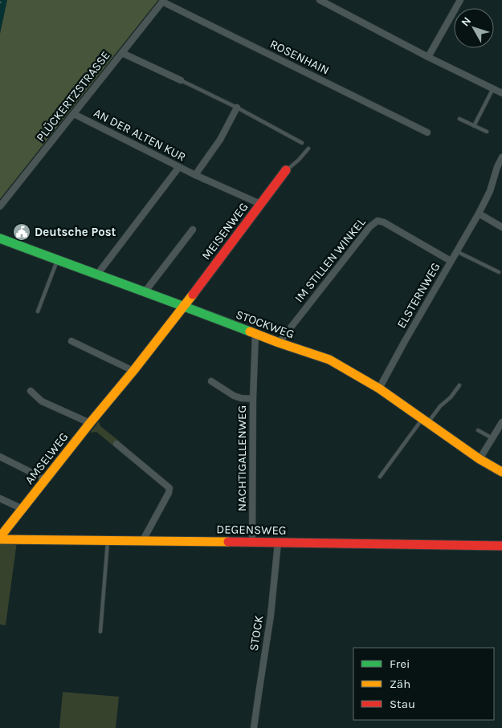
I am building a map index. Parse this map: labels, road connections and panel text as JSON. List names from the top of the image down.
{
  "streets": {
    "street": [
      "ROSENHAIN",
      "PLÜCKERTZSTRASSE",
      "AN DER ALTEN KUR",
      "MEISENWEG",
      "IM STILLEN WINKEL",
      "ELSTERNWEG",
      "STOCKWEG",
      "AMSELWEG",
      "NACHTIGALLENWEG",
      "DEGENSWEG",
      "STOCK"
    ]
  },
  "crossings": [
    ["ROSENHAIN", "PLÜCKERTZSTRASSE"],
    ["PLÜCKERTZSTRASSE", "AN DER ALTEN KUR"],
    ["AN DER ALTEN KUR", "MEISENWEG"],
    ["MEISENWEG", "STOCKWEG"],
    ["MEISENWEG", "AMSELWEG"],
    ["IM STILLEN WINKEL", "ELSTERNWEG"],
    ["IM STILLEN WINKEL", "STOCKWEG"],
    ["ELSTERNWEG", "STOCKWEG"],
    ["STOCKWEG", "AMSELWEG"],
    ["STOCKWEG", "NACHTIGALLENWEG"],
    ["AMSELWEG", "DEGENSWEG"],
    ["NACHTIGALLENWEG", "DEGENSWEG"],
    ["DEGENSWEG", "STOCK"]
  ],
  "places": {
    "public building": ["Deutsche Post"]
  },
  "legend": ["Frei", "Zäh", "Stau"],
  "north": "top left"
}
